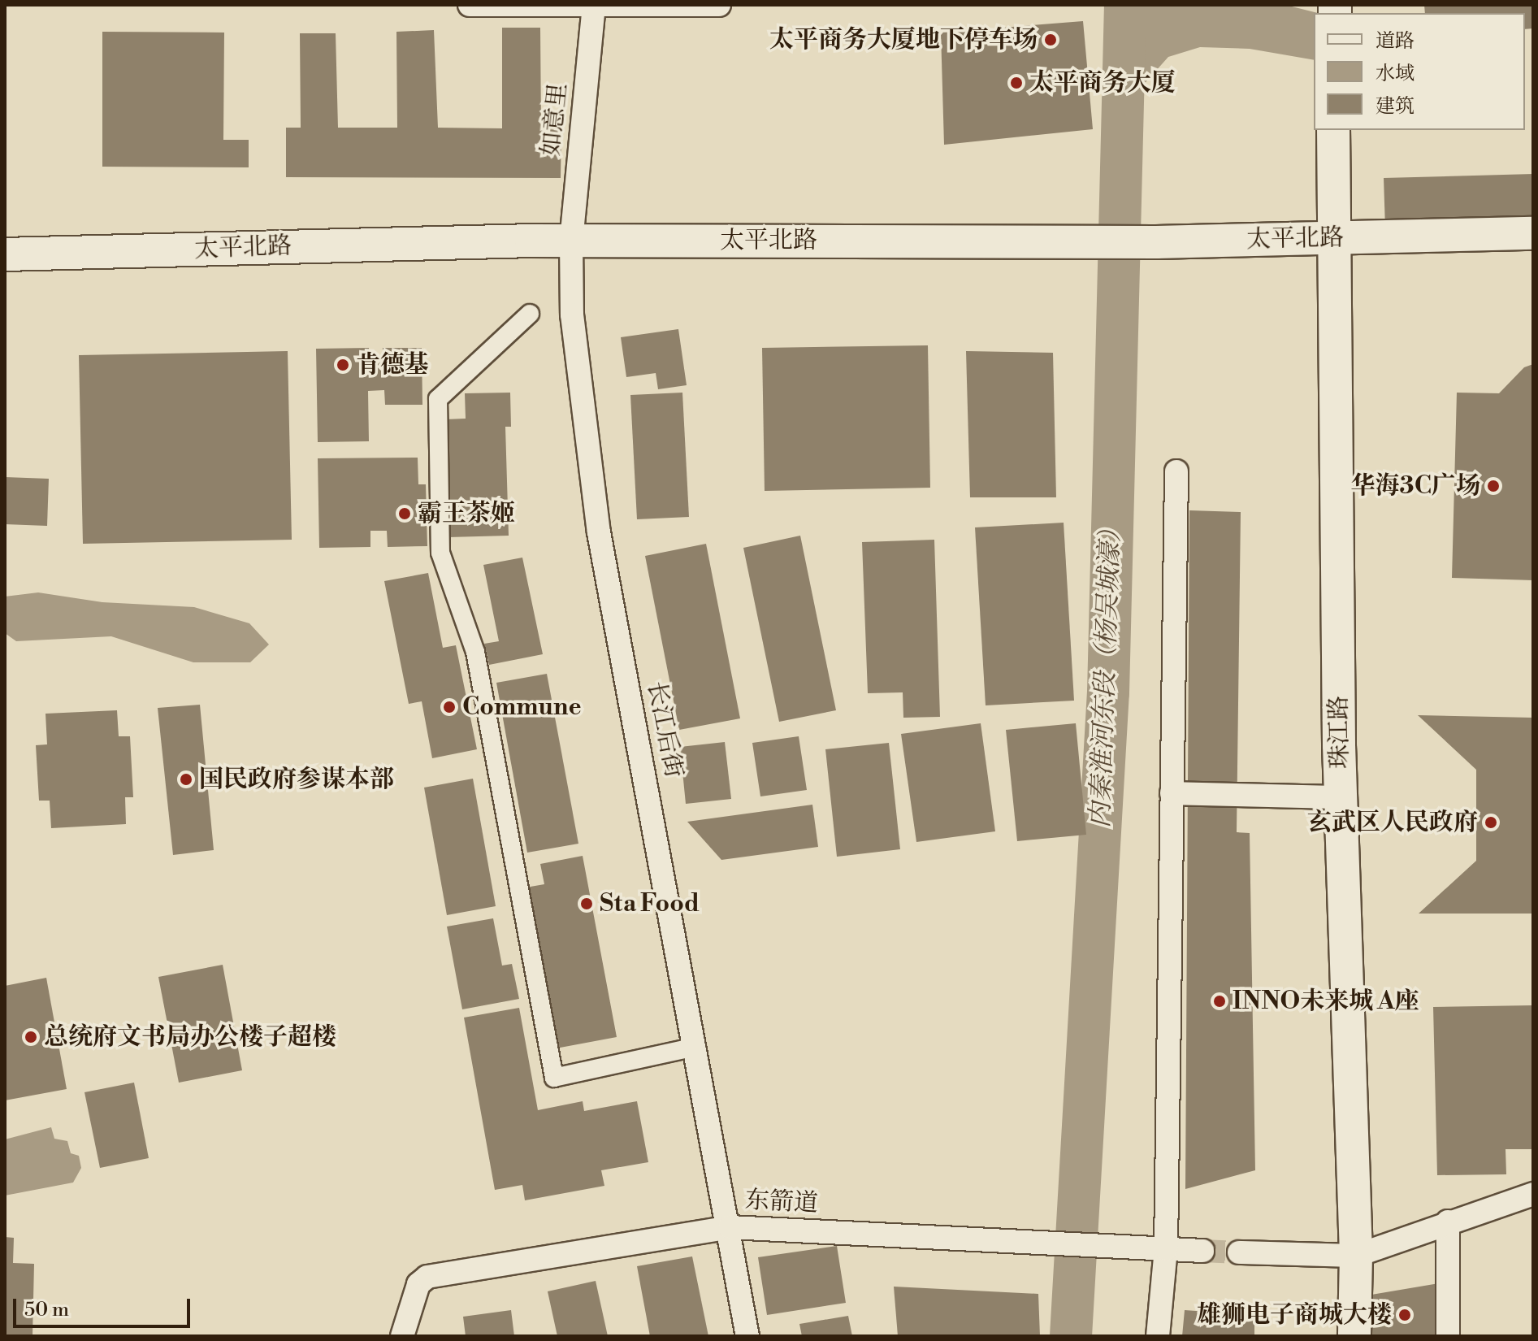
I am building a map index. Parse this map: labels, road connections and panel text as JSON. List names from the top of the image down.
{
  "streets": {
    "main road": ["太平北路", "珠江路"],
    "street": ["如意里", "长江后街", "东箭道"]
  },
  "crossings": [
    ["如意里", "太平北路"],
    ["如意里", "长江后街"],
    ["太平北路", "长江后街"],
    ["太平北路", "珠江路"],
    ["长江后街", "东箭道"]
  ],
  "water": ["内秦淮河东段（杨吴城濠）"],
  "places": [
    "太平商务大厦地下停车场",
    "太平商务大厦",
    "肯德基",
    "华海3C广场",
    "霸王茶姬",
    "Commune",
    "国民政府参谋本部",
    "玄武区人民政府",
    "Sta Food",
    "INNO未来城 A座",
    "总统府文书局办公楼子超楼",
    "雄狮电子商城大楼"
  ],
  "legend": ["道路", "水域", "建筑"],
  "scale_bar": "50 m"
}
